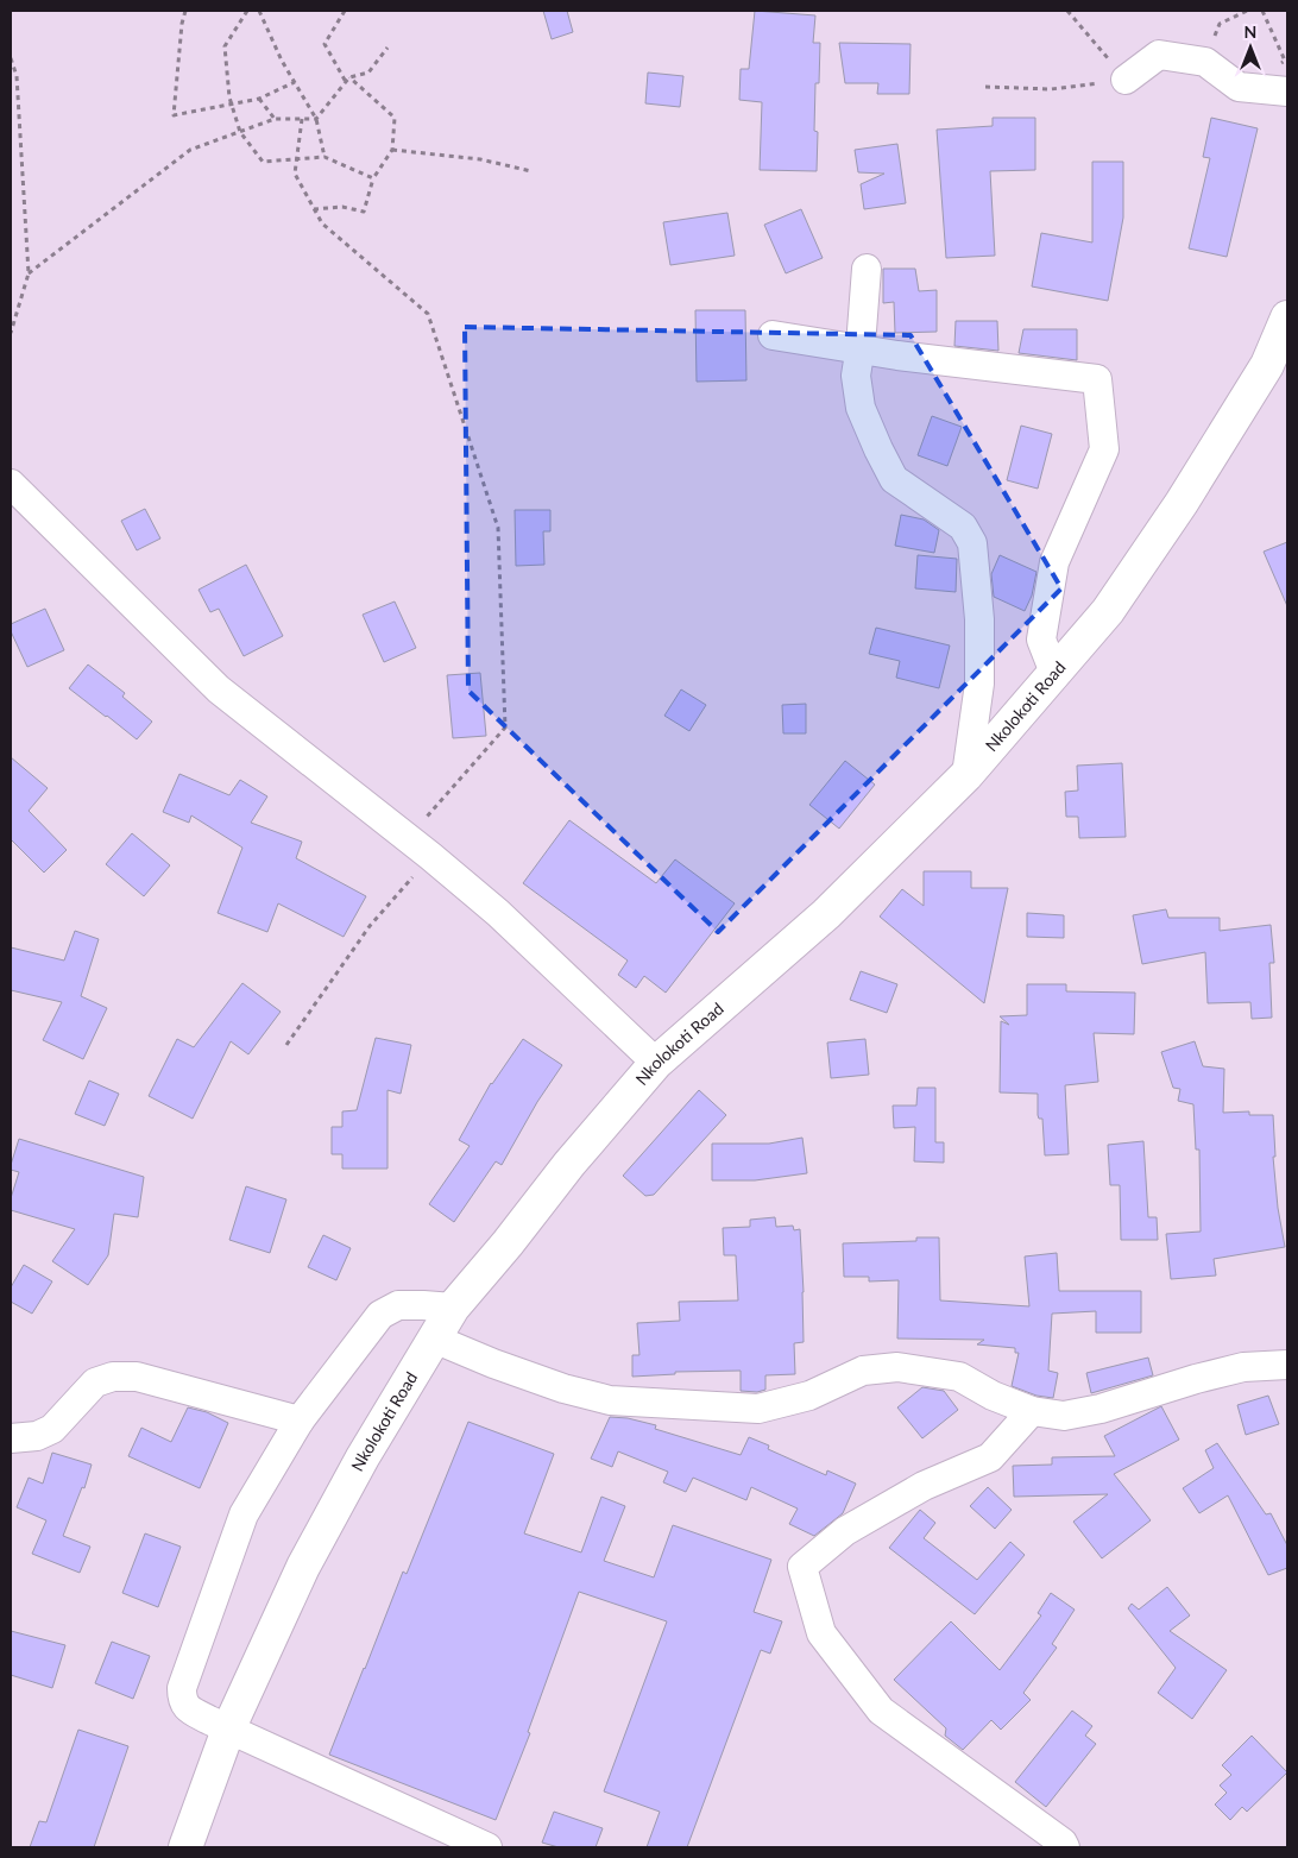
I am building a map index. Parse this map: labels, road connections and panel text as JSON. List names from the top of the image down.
{
  "streets": {
    "main road": ["Nkolokoti Road"]
  },
  "north": "top"
}
